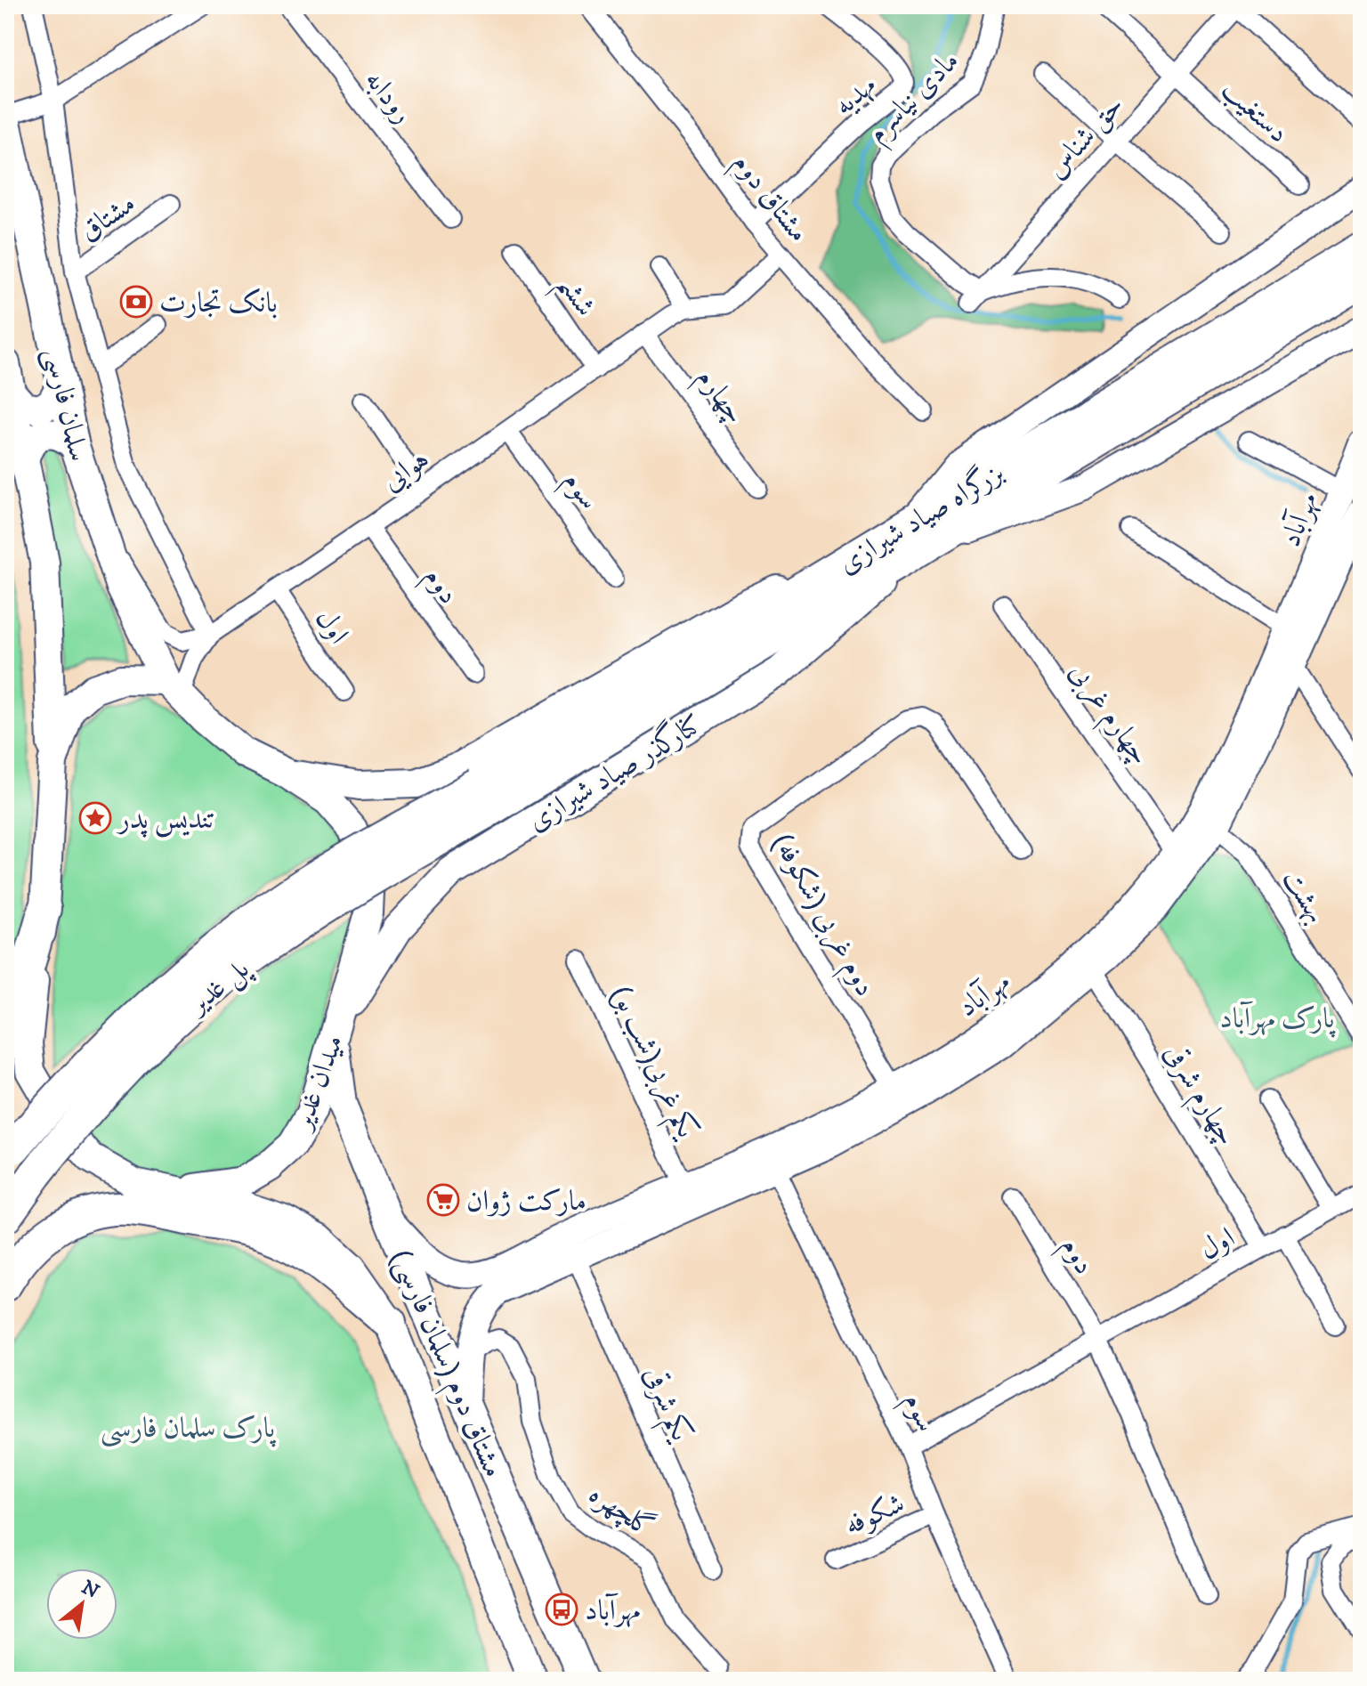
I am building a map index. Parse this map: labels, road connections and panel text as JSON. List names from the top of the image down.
{
  "streets": {
    "highway": ["بزرگراه صیاد شیرازی", "پل غدیر"],
    "main road": [
      "سلمان فارسی",
      "مهرآباد",
      "کنارگذر صیاد شیرازی",
      "میدان غدیر",
      "مشتاق دوم (سلمان فارسی)"
    ],
    "street": [
      "مهدیه",
      "رودابه",
      "مادی نیاسرم",
      "دستغیب",
      "حق شناس",
      "مشتاق دوم",
      "مشتاق",
      "ششم",
      "چهارم",
      "هوایی",
      "سوم",
      "دوم",
      "اول",
      "چهارم غربی",
      "بهشت",
      "دوم غربی (شکوفه)",
      "یکم غربی(شب بو)",
      "چهارم شرقی",
      "یکم شرقی",
      "گلچهره",
      "شکوفه"
    ]
  },
  "crossings": [
    ["مهدیه", "مشتاق دوم"],
    ["مادی نیاسرم", "حق شناس"],
    ["دستغیب", "حق شناس"],
    ["مشتاق دوم", "هوایی"],
    ["ششم", "هوایی"],
    ["چهارم", "هوایی"],
    ["سلمان فارسی", "هوایی"],
    ["سلمان فارسی", "میدان غدیر"],
    ["هوایی", "سوم"],
    ["هوایی", "دوم"],
    ["هوایی", "اول"],
    ["هوایی", "میدان غدیر"],
    ["سوم", "مهرآباد"],
    ["سوم", "اول"],
    ["سوم", "شکوفه"],
    ["بزرگراه صیاد شیرازی", "کنارگذر صیاد شیرازی"],
    ["بزرگراه صیاد شیرازی", "پل غدیر"],
    ["مهرآباد", "چهارم غربی"],
    ["مهرآباد", "بهشت"],
    ["مهرآباد", "دوم غربی (شکوفه)"],
    ["مهرآباد", "یکم غربی(شب بو)"],
    ["مهرآباد", "چهارم شرقی"],
    ["مهرآباد", "مشتاق دوم (سلمان فارسی)"],
    ["مهرآباد", "یکم شرقی"],
    ["دوم", "اول"],
    ["اول", "چهارم شرقی"],
    ["کنارگذر صیاد شیرازی", "میدان غدیر"],
    ["کنارگذر صیاد شیرازی", "مشتاق دوم (سلمان فارسی)"],
    ["میدان غدیر", "مشتاق دوم (سلمان فارسی)"]
  ],
  "parks": ["پارک مهرآباد", "پارک سلمان فارسی"],
  "places": {
    "bank": ["بانک تجارت"],
    "place": ["تندیس پدر"],
    "supermarket": ["مارکت ژوان"],
    "bus stop": ["مهرآباد"]
  },
  "north": "top right"
}
